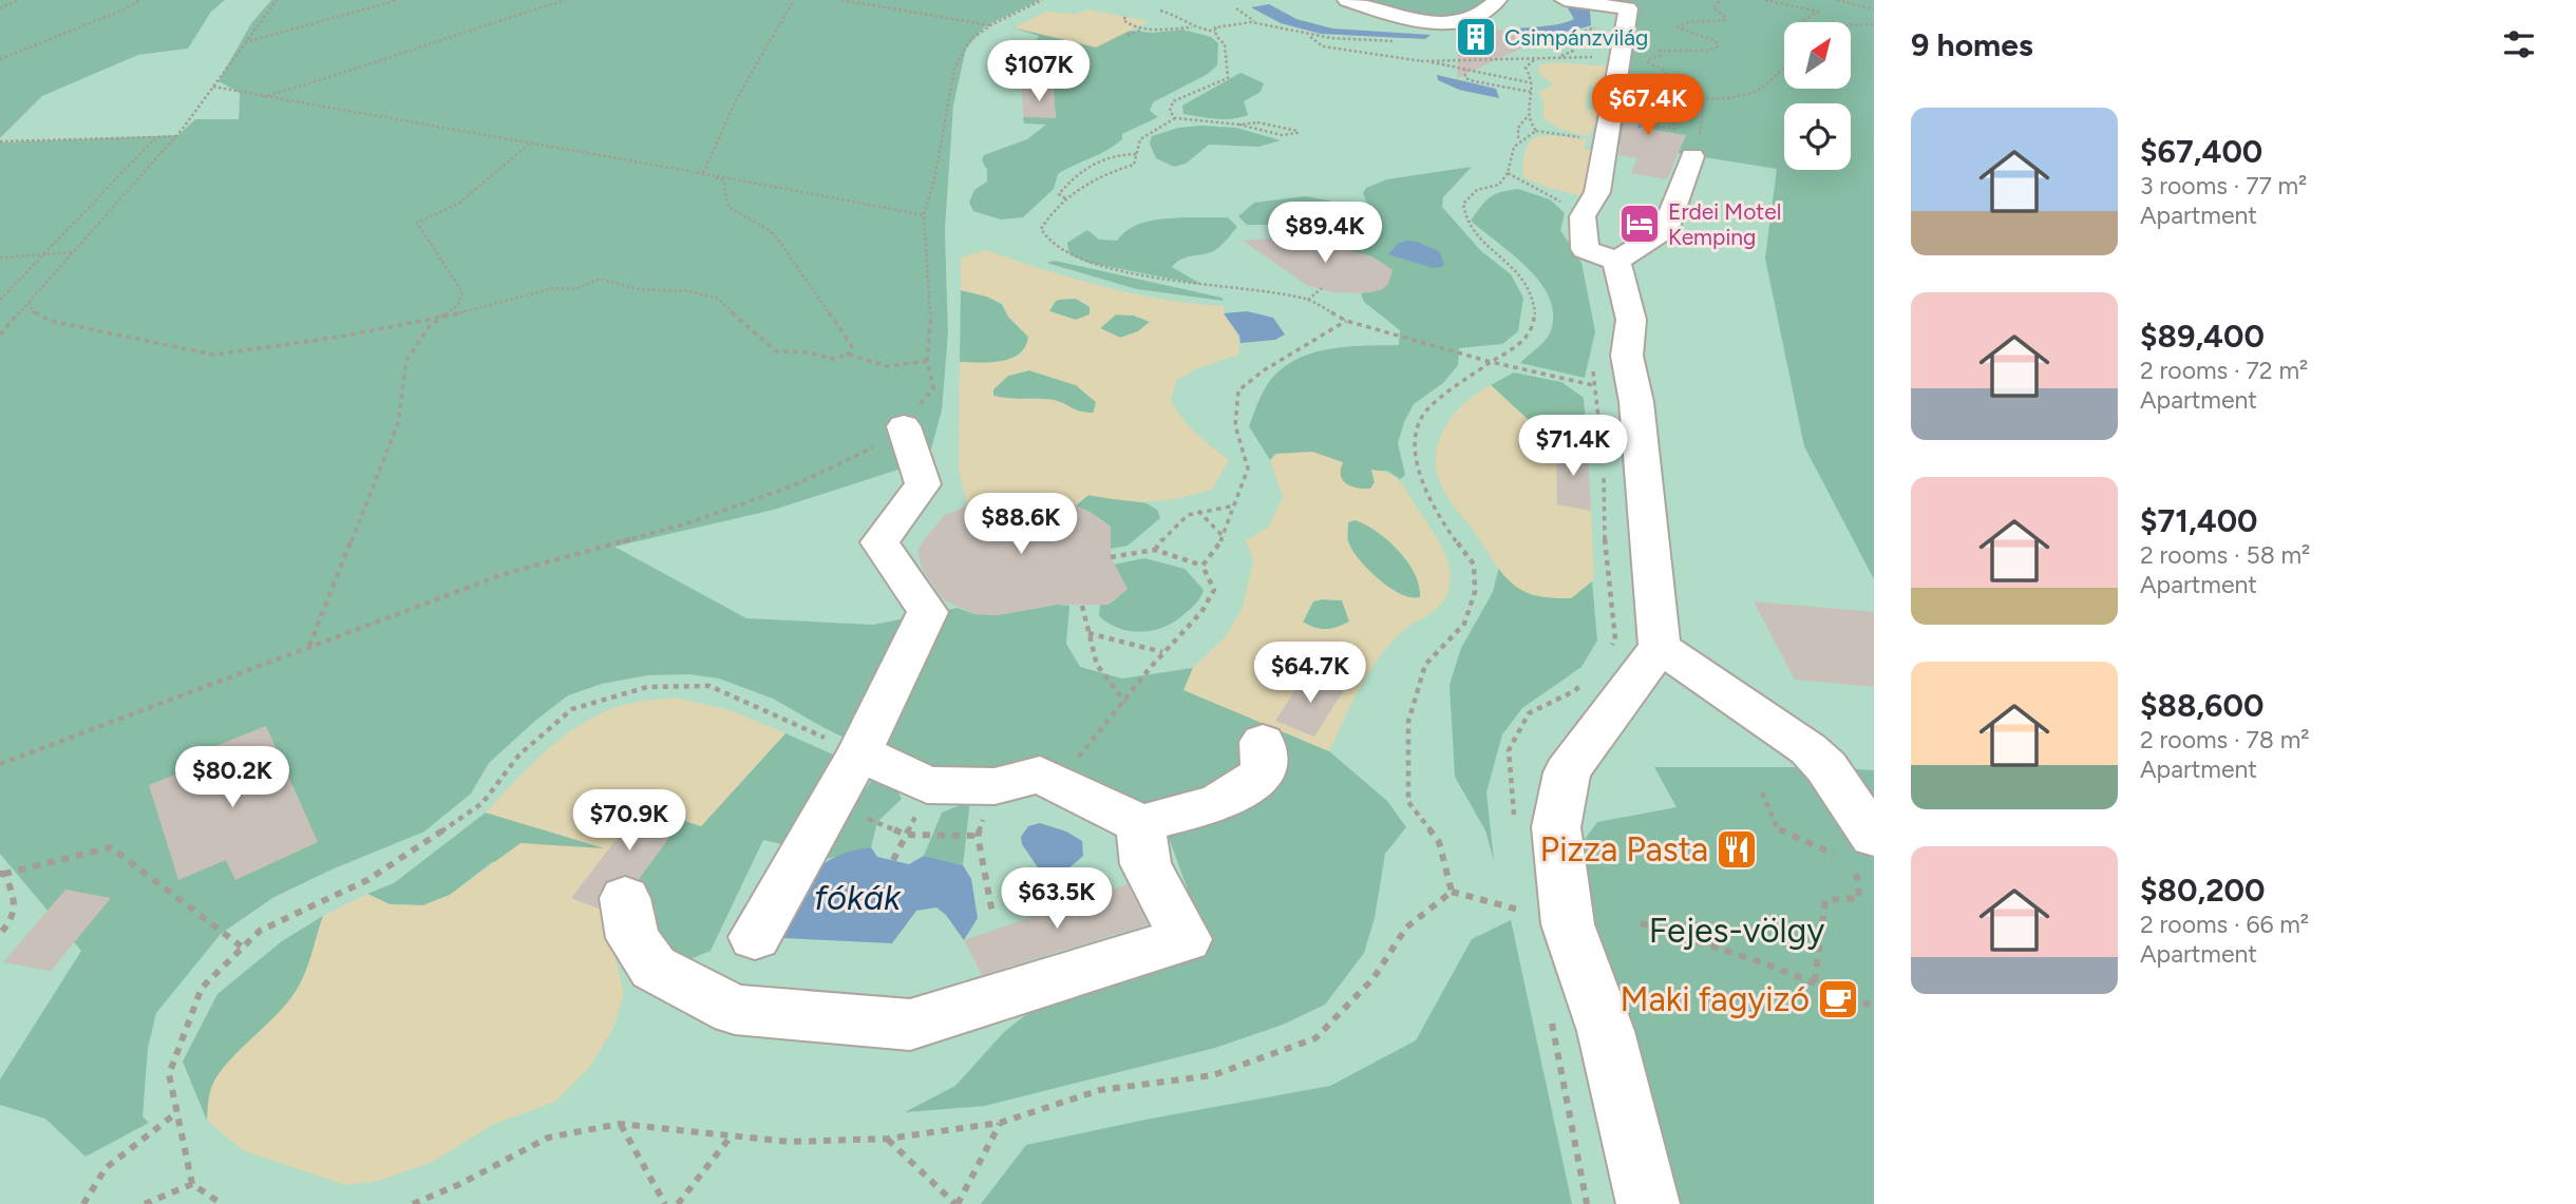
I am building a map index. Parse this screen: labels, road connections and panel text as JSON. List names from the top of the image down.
{
  "water": ["fókák"],
  "parks": ["Fejes-völgy"],
  "places": {
    "building": ["Csimpánzvilág"],
    "hotel": ["Erdei Motel Kemping"],
    "restaurant": ["Pizza Pasta"],
    "cafe": ["Maki fagyizó"]
  },
  "north": "top right",
  "page": {
    "heading": "9 homes",
    "price": [
      "$107K",
      "$67.4K",
      "$89.4K",
      "$71.4K",
      "$88.6K",
      "$64.7K",
      "$80.2K",
      "$70.9K",
      "$63.5K"
    ],
    "list": [
      {
        "name": "$67,400",
        "note": "3 rooms · 77 m² · Apartment"
      },
      {
        "name": "$89,400",
        "note": "2 rooms · 72 m² · Apartment"
      },
      {
        "name": "$71,400",
        "note": "2 rooms · 58 m² · Apartment"
      },
      {
        "name": "$88,600",
        "note": "2 rooms · 78 m² · Apartment"
      },
      {
        "name": "$80,200",
        "note": "2 rooms · 66 m² · Apartment"
      }
    ]
  }
}
